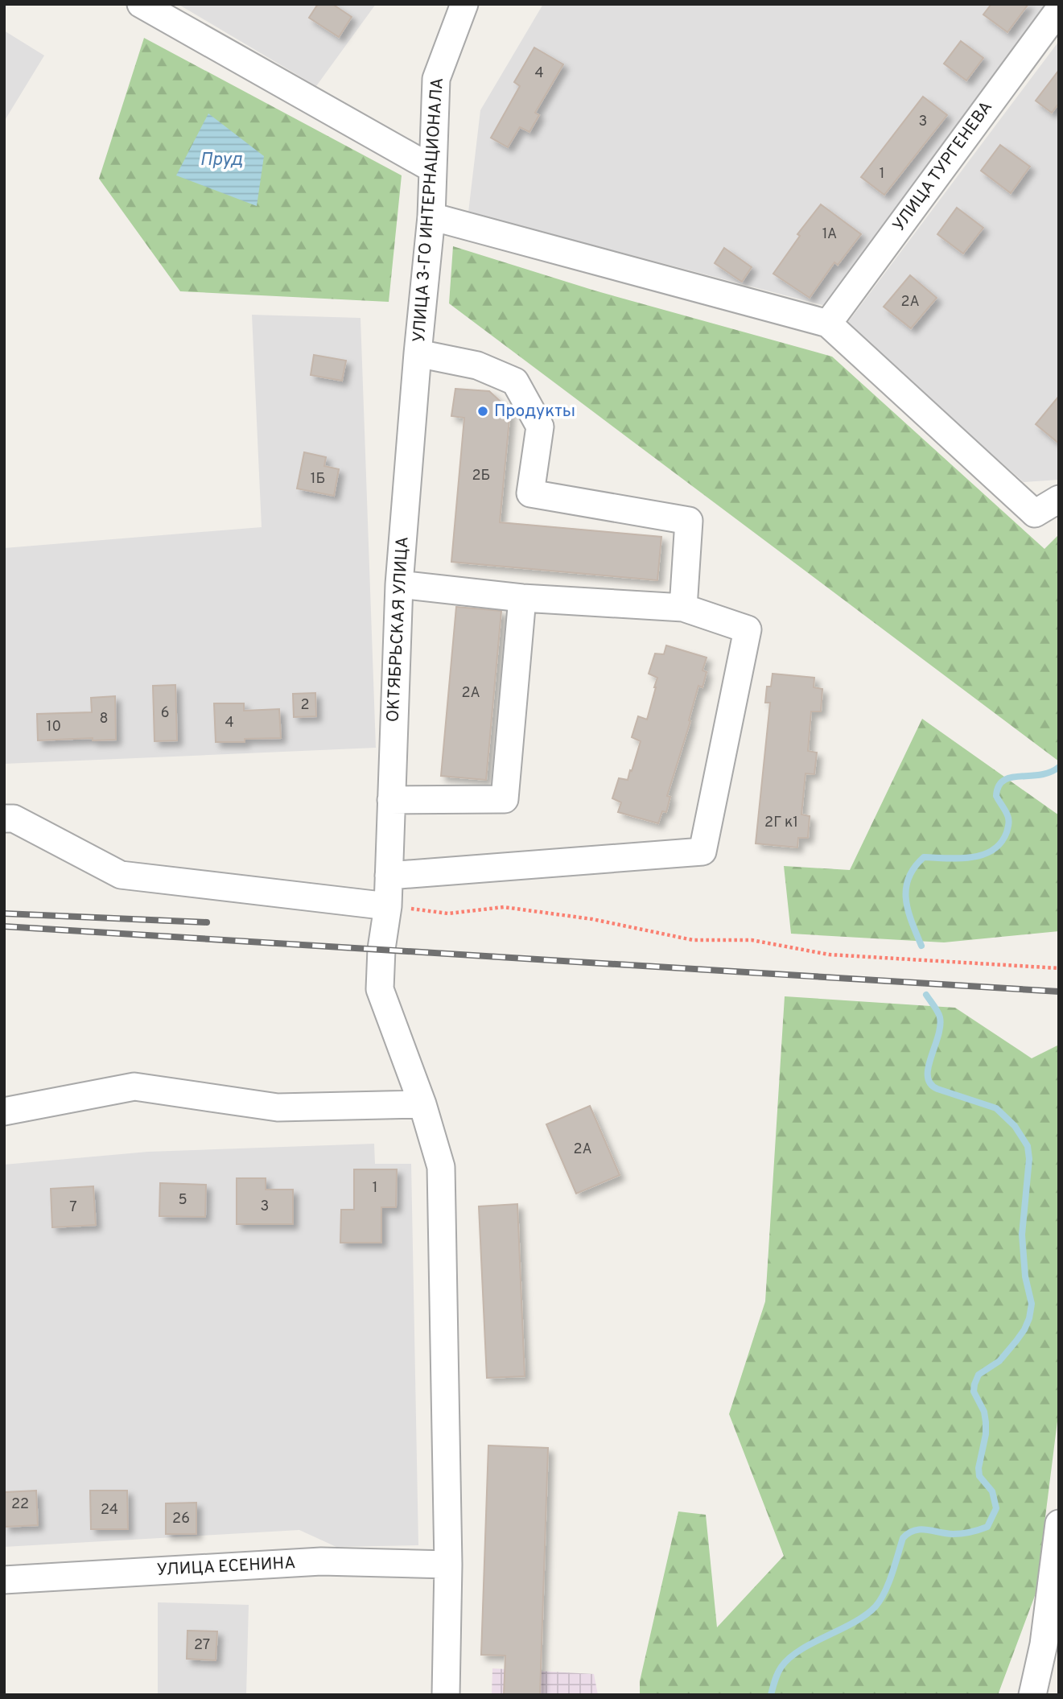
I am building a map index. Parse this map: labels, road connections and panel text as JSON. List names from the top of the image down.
{
  "streets": {
    "street": [
      "УЛИЦА ТУРГЕНЕВА",
      "УЛИЦА 3-ГО ИНТЕРНАЦИОНАЛА",
      "ОКТЯБРЬСКАЯ УЛИЦА",
      "УЛИЦА ЕСЕНИНА"
    ]
  },
  "crossings": [
    ["УЛИЦА 3-ГО ИНТЕРНАЦИОНАЛА", "ОКТЯБРЬСКАЯ УЛИЦА"],
    ["ОКТЯБРЬСКАЯ УЛИЦА", "УЛИЦА ЕСЕНИНА"]
  ],
  "water": ["Пруд"],
  "places": ["Продукты"],
  "house_numbers": [
    "4",
    "3",
    "1",
    "1А",
    "2А",
    "2Б",
    "1Б",
    "2А",
    "2",
    "6",
    "8",
    "4",
    "10",
    "2Г к1",
    "2А",
    "1",
    "5",
    "3",
    "7",
    "22",
    "24",
    "26",
    "27"
  ]
}
